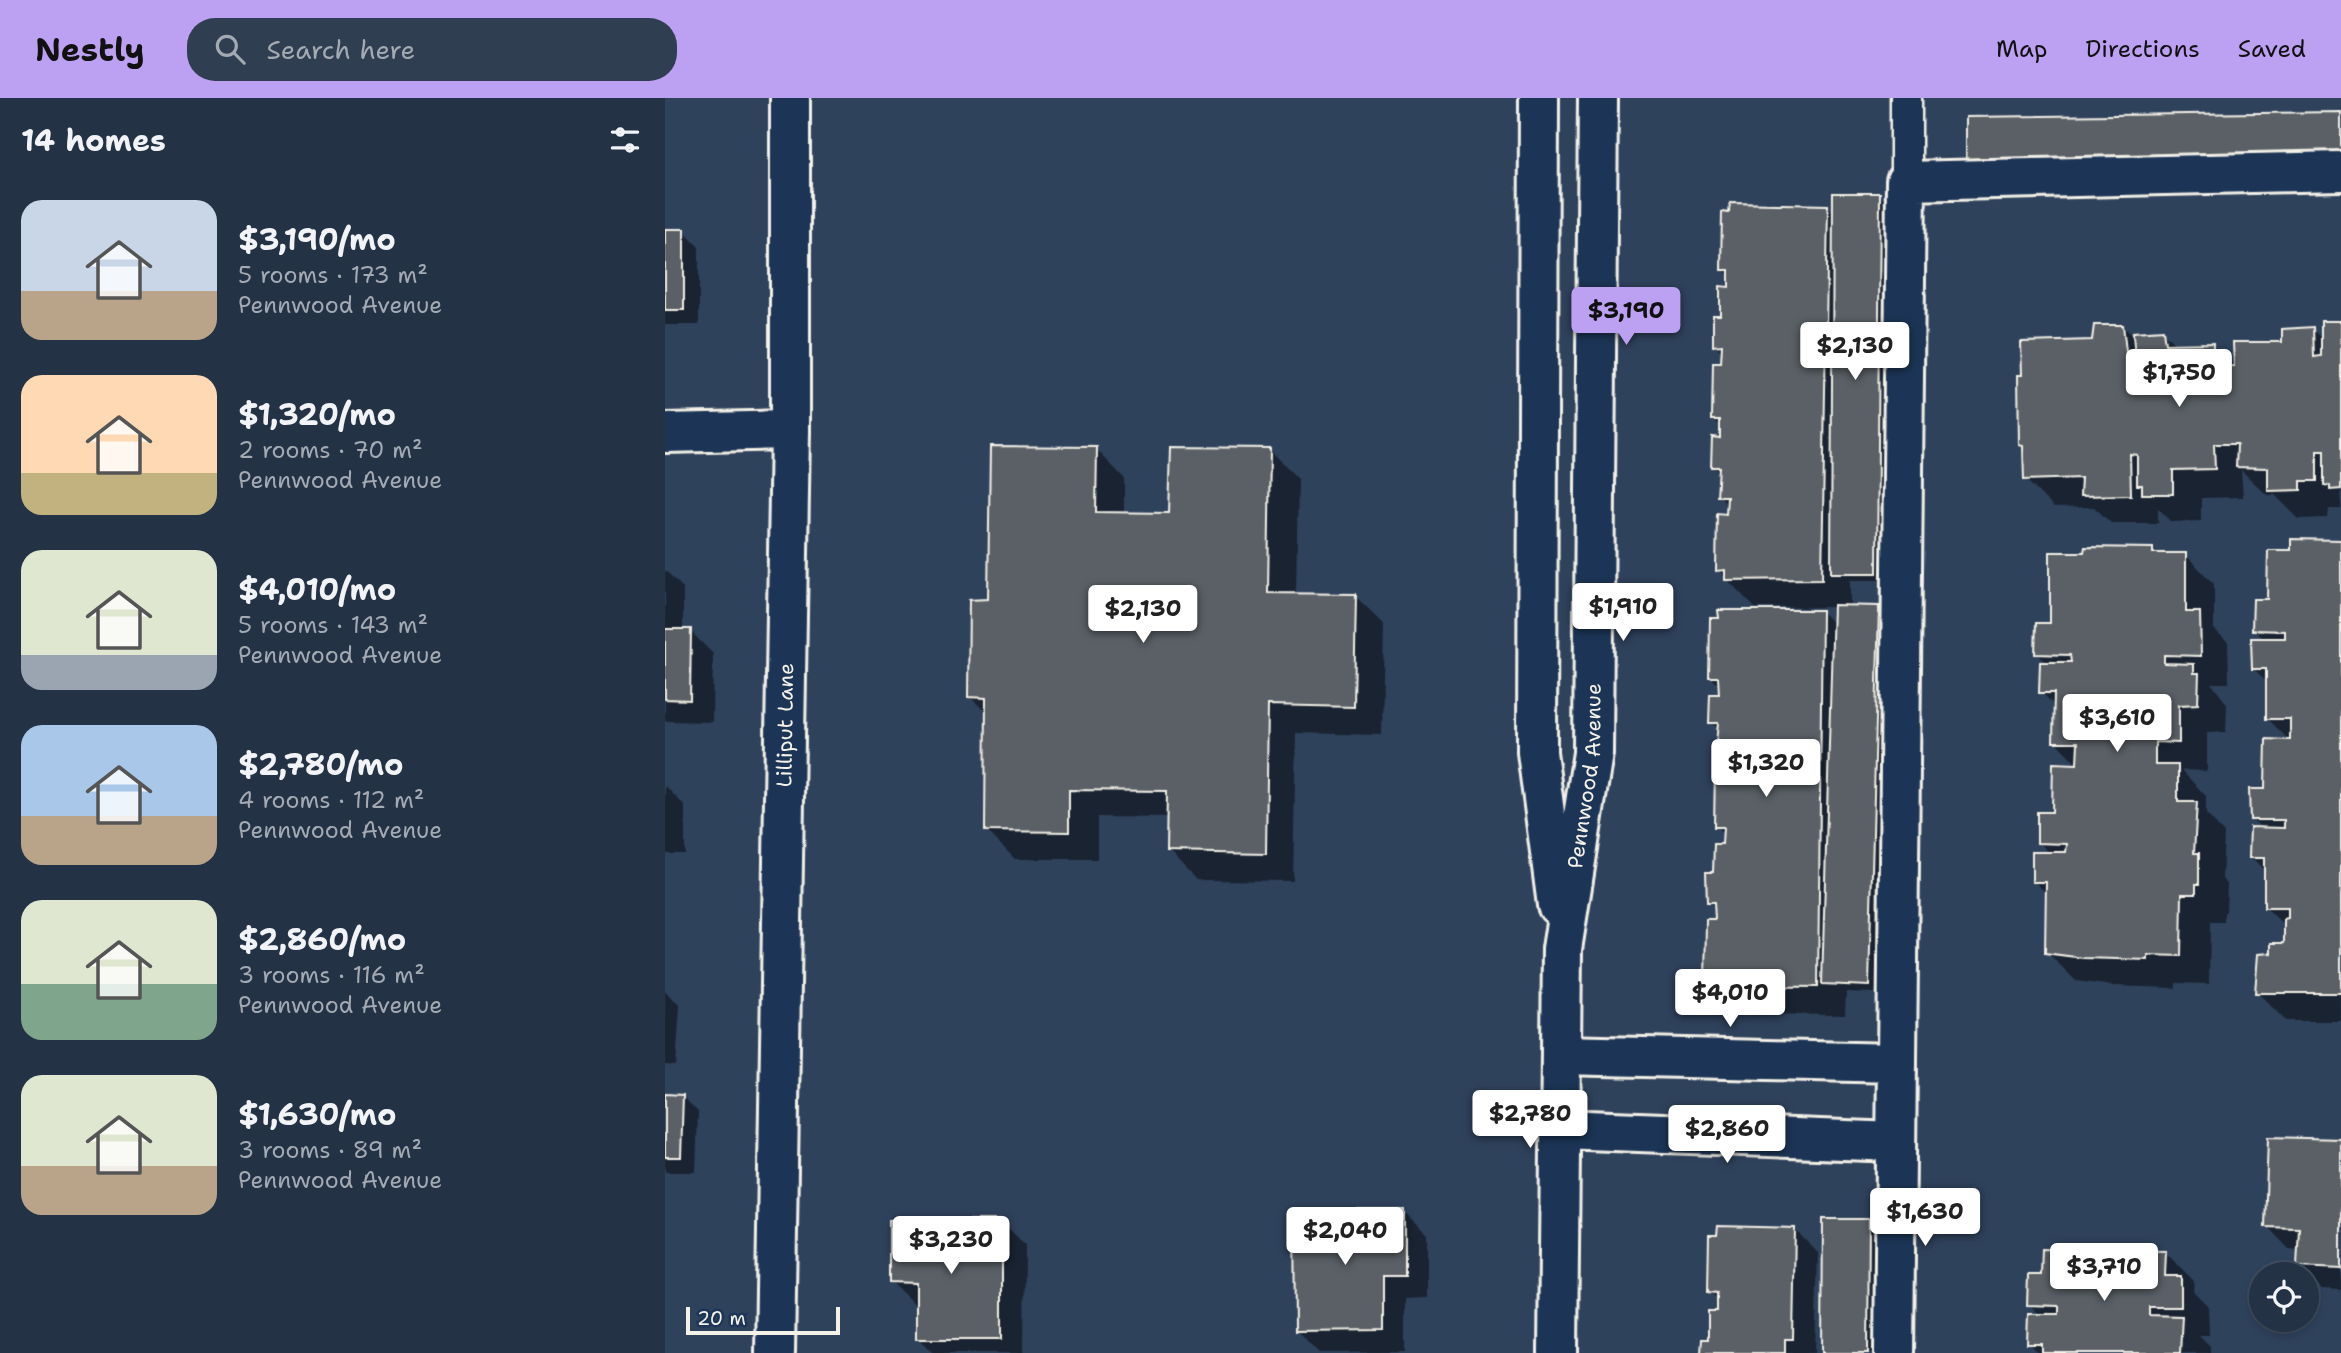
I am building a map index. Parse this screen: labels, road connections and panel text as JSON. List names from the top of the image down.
{
  "streets": {
    "street": ["Lilliput Lane", "Pennwood Avenue"]
  },
  "scale_bar": "20 m",
  "page": {
    "header": "Nestly",
    "search": "Search here",
    "nav": ["Map", "Directions", "Saved"],
    "heading": "14 homes",
    "list": [
      {
        "name": "$3,190/mo",
        "note": "5 rooms · 173 m² · Pennwood Avenue"
      },
      {
        "name": "$1,320/mo",
        "note": "2 rooms · 70 m² · Pennwood Avenue"
      },
      {
        "name": "$4,010/mo",
        "note": "5 rooms · 143 m² · Pennwood Avenue"
      },
      {
        "name": "$2,780/mo",
        "note": "4 rooms · 112 m² · Pennwood Avenue"
      },
      {
        "name": "$2,860/mo",
        "note": "3 rooms · 116 m² · Pennwood Avenue"
      },
      {
        "name": "$1,630/mo",
        "note": "3 rooms · 89 m² · Pennwood Avenue"
      }
    ],
    "price": [
      "$3,190",
      "$2,130",
      "$1,750",
      "$1,910",
      "$2,130",
      "$3,610",
      "$1,320",
      "$4,010",
      "$2,780",
      "$2,860",
      "$1,630",
      "$2,040",
      "$3,230",
      "$3,710"
    ],
    "scale": "20 m"
  }
}
